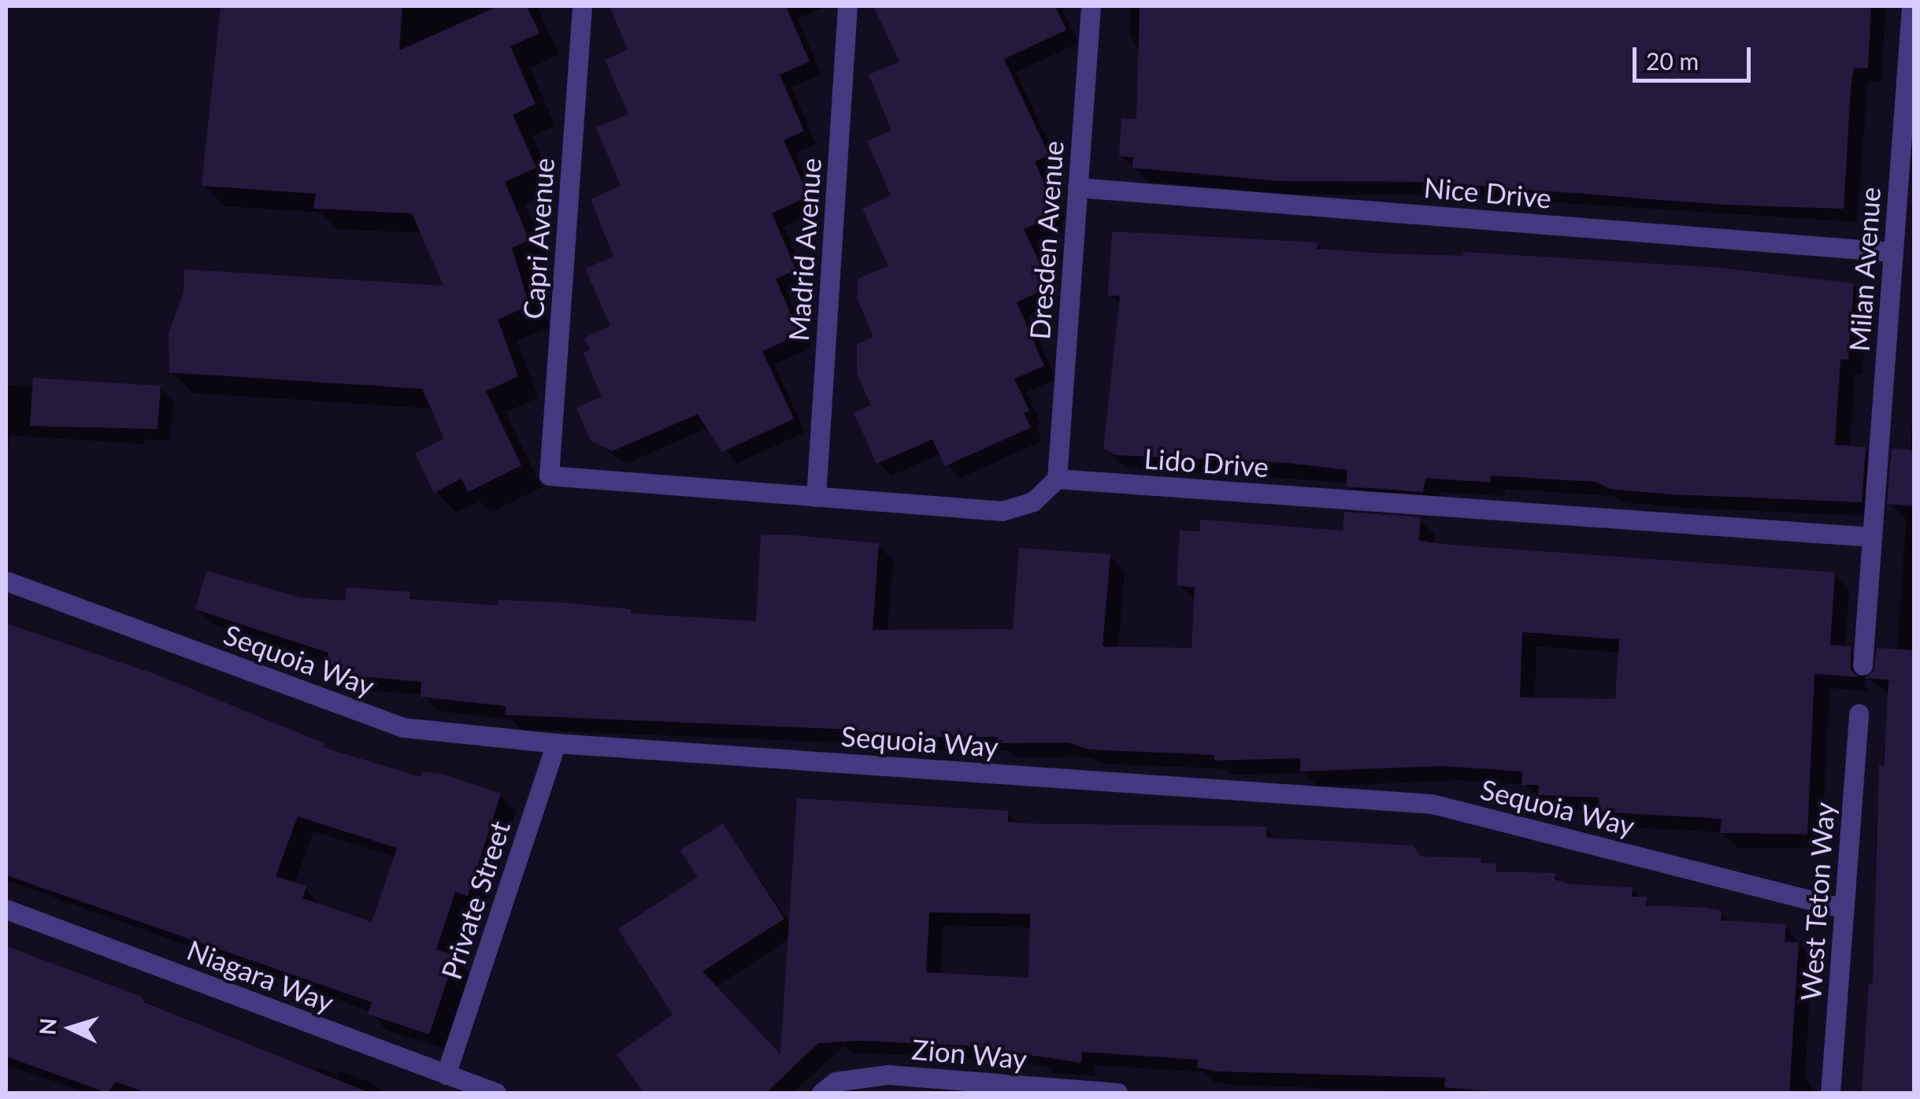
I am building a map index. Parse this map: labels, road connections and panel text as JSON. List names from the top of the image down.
{
  "streets": {
    "street": [
      "Nice Drive",
      "Capri Avenue",
      "Dresden Avenue",
      "Madrid Avenue",
      "Milan Avenue",
      "Lido Drive",
      "Sequoia Way",
      "Private Street",
      "West Teton Way",
      "Niagara Way",
      "Zion Way"
    ]
  },
  "crossings": [
    ["Nice Drive", "Dresden Avenue"],
    ["Nice Drive", "Milan Avenue"],
    ["Capri Avenue", "Madrid Avenue"],
    ["Dresden Avenue", "Lido Drive"],
    ["Milan Avenue", "Lido Drive"],
    ["Sequoia Way", "Private Street"],
    ["Sequoia Way", "West Teton Way"],
    ["Private Street", "Niagara Way"]
  ],
  "scale_bar": "20 m",
  "north": "left"
}
